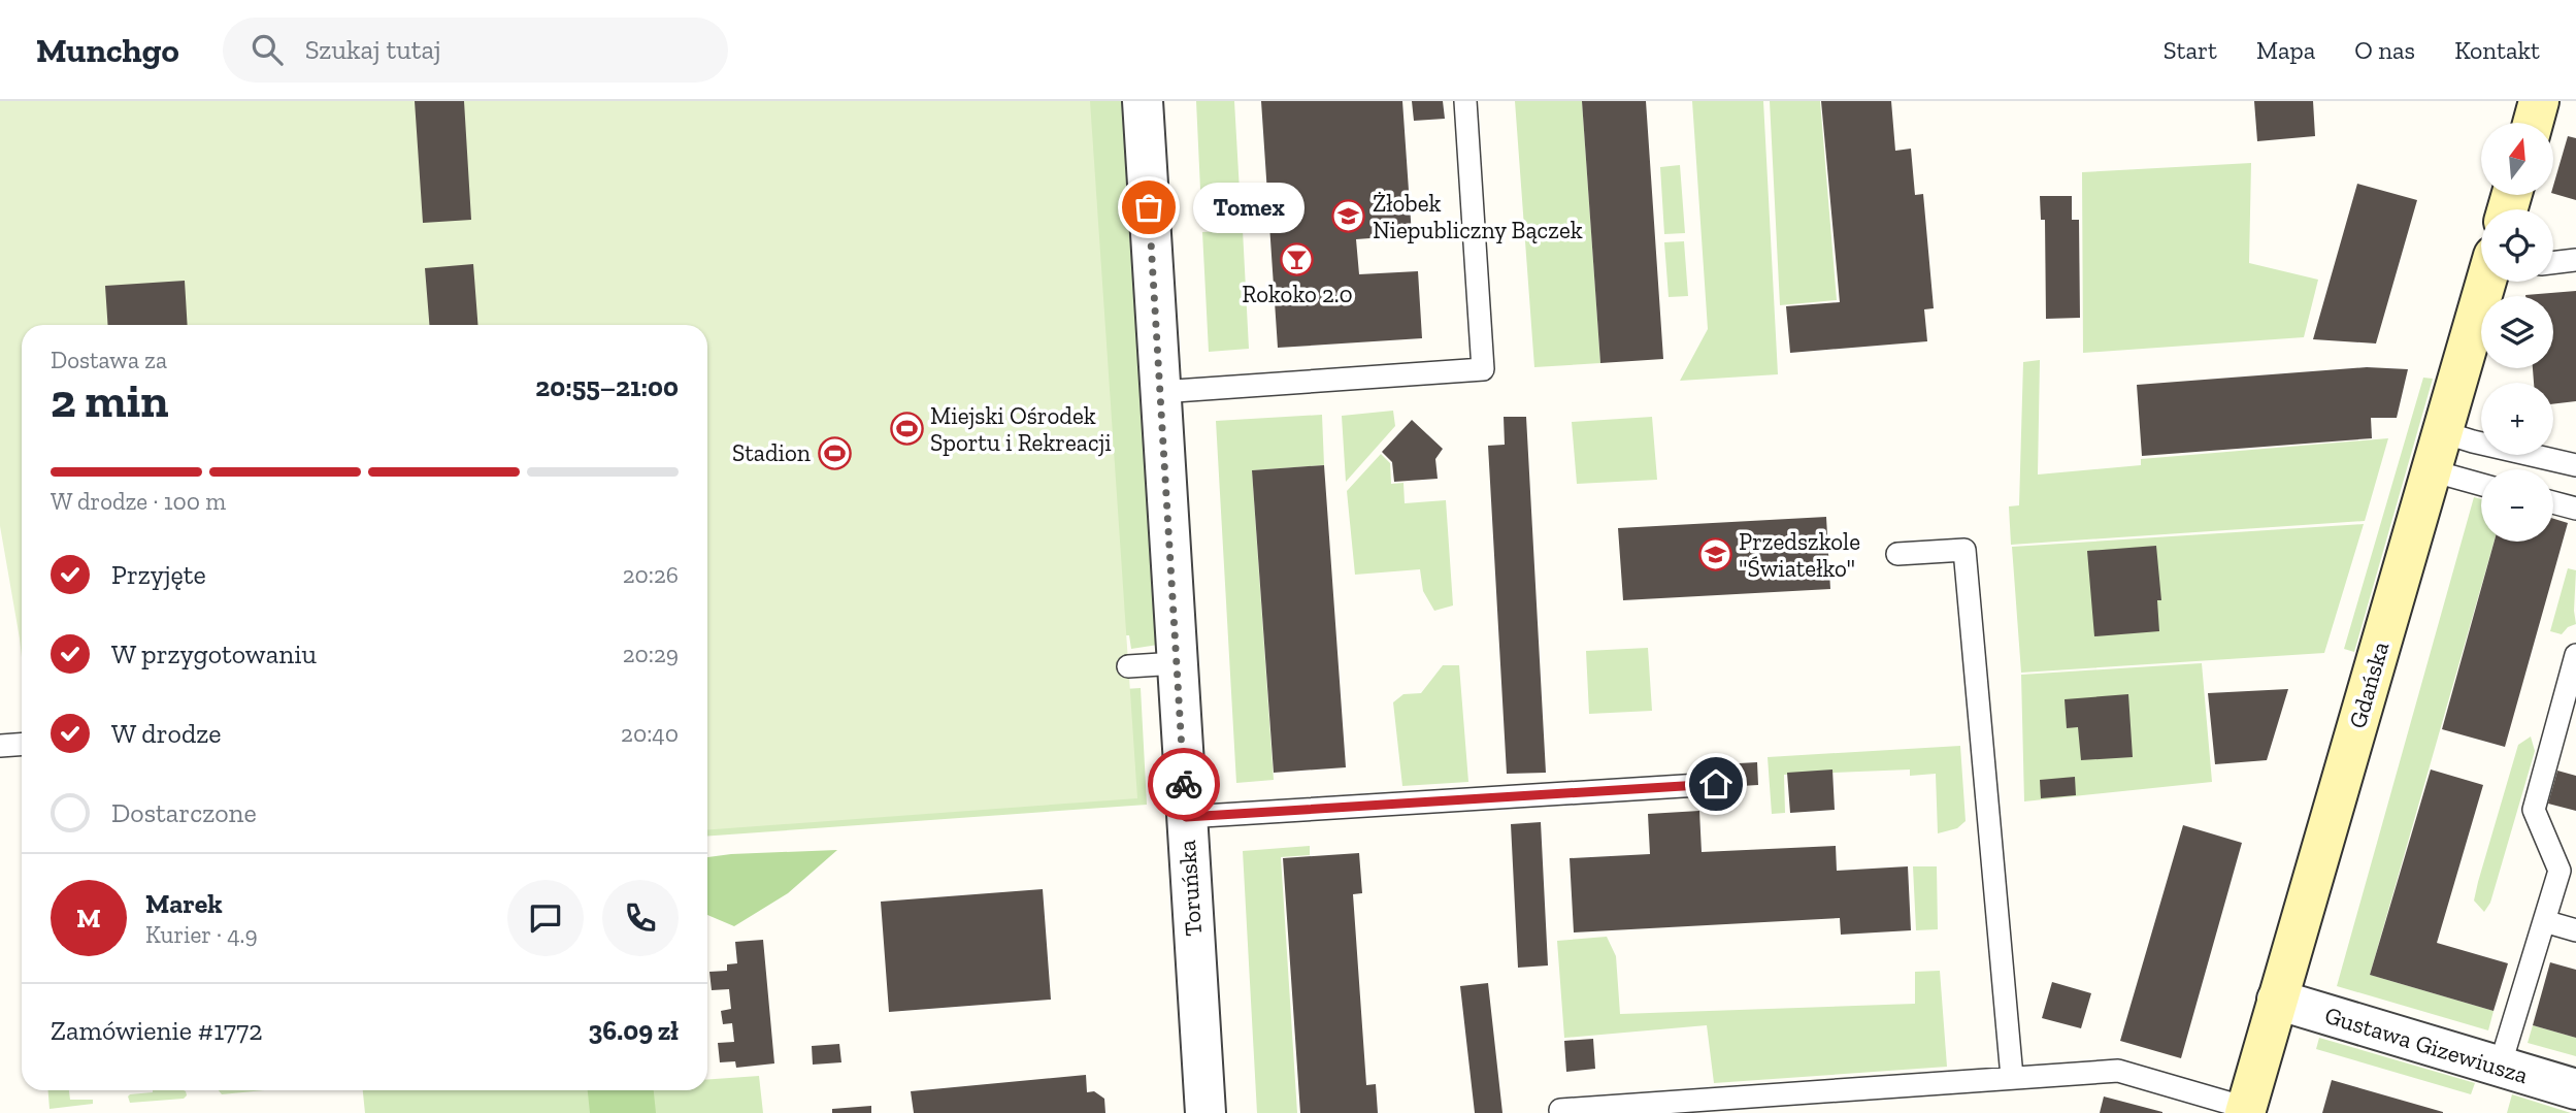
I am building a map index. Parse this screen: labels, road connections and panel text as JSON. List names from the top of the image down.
{
  "streets": {
    "street": ["Gdańska", "Toruńska", "Gustawa Gizewiusza"]
  },
  "crossings": [
    ["Gdańska", "Gustawa Gizewiusza"]
  ],
  "places": {
    "other": ["Tomex"],
    "school or university": ["Żłobek Niepubliczny Bączek", "Przedszkole \"Światełko\""],
    "bar": ["Rokoko 2.0"],
    "sports": ["Miejski Ośrodek Sportu i Rekreacji", "Stadion"]
  },
  "north": "top",
  "page": {
    "header": "Munchgo",
    "search": "Szukaj tutaj",
    "nav": [
      "Start",
      "Mapa",
      "O nas",
      "Kontakt"
    ],
    "map_buttons": ["+", "−"],
    "bubble": "Tomex",
    "heading": ["2 min", "Dostawa za", "20:55–21:00"],
    "panel": [
      "Marek",
      "Kurier · 4.9",
      "Zamówienie #1772",
      "36.09 zł"
    ],
    "bar": "W drodze · 100 m",
    "list": [
      ["Przyjęte", "20:26"],
      ["W przygotowaniu", "20:29"],
      ["W drodze", "20:40"],
      "Dostarczone"
    ],
    "round": "M"
  }
}
